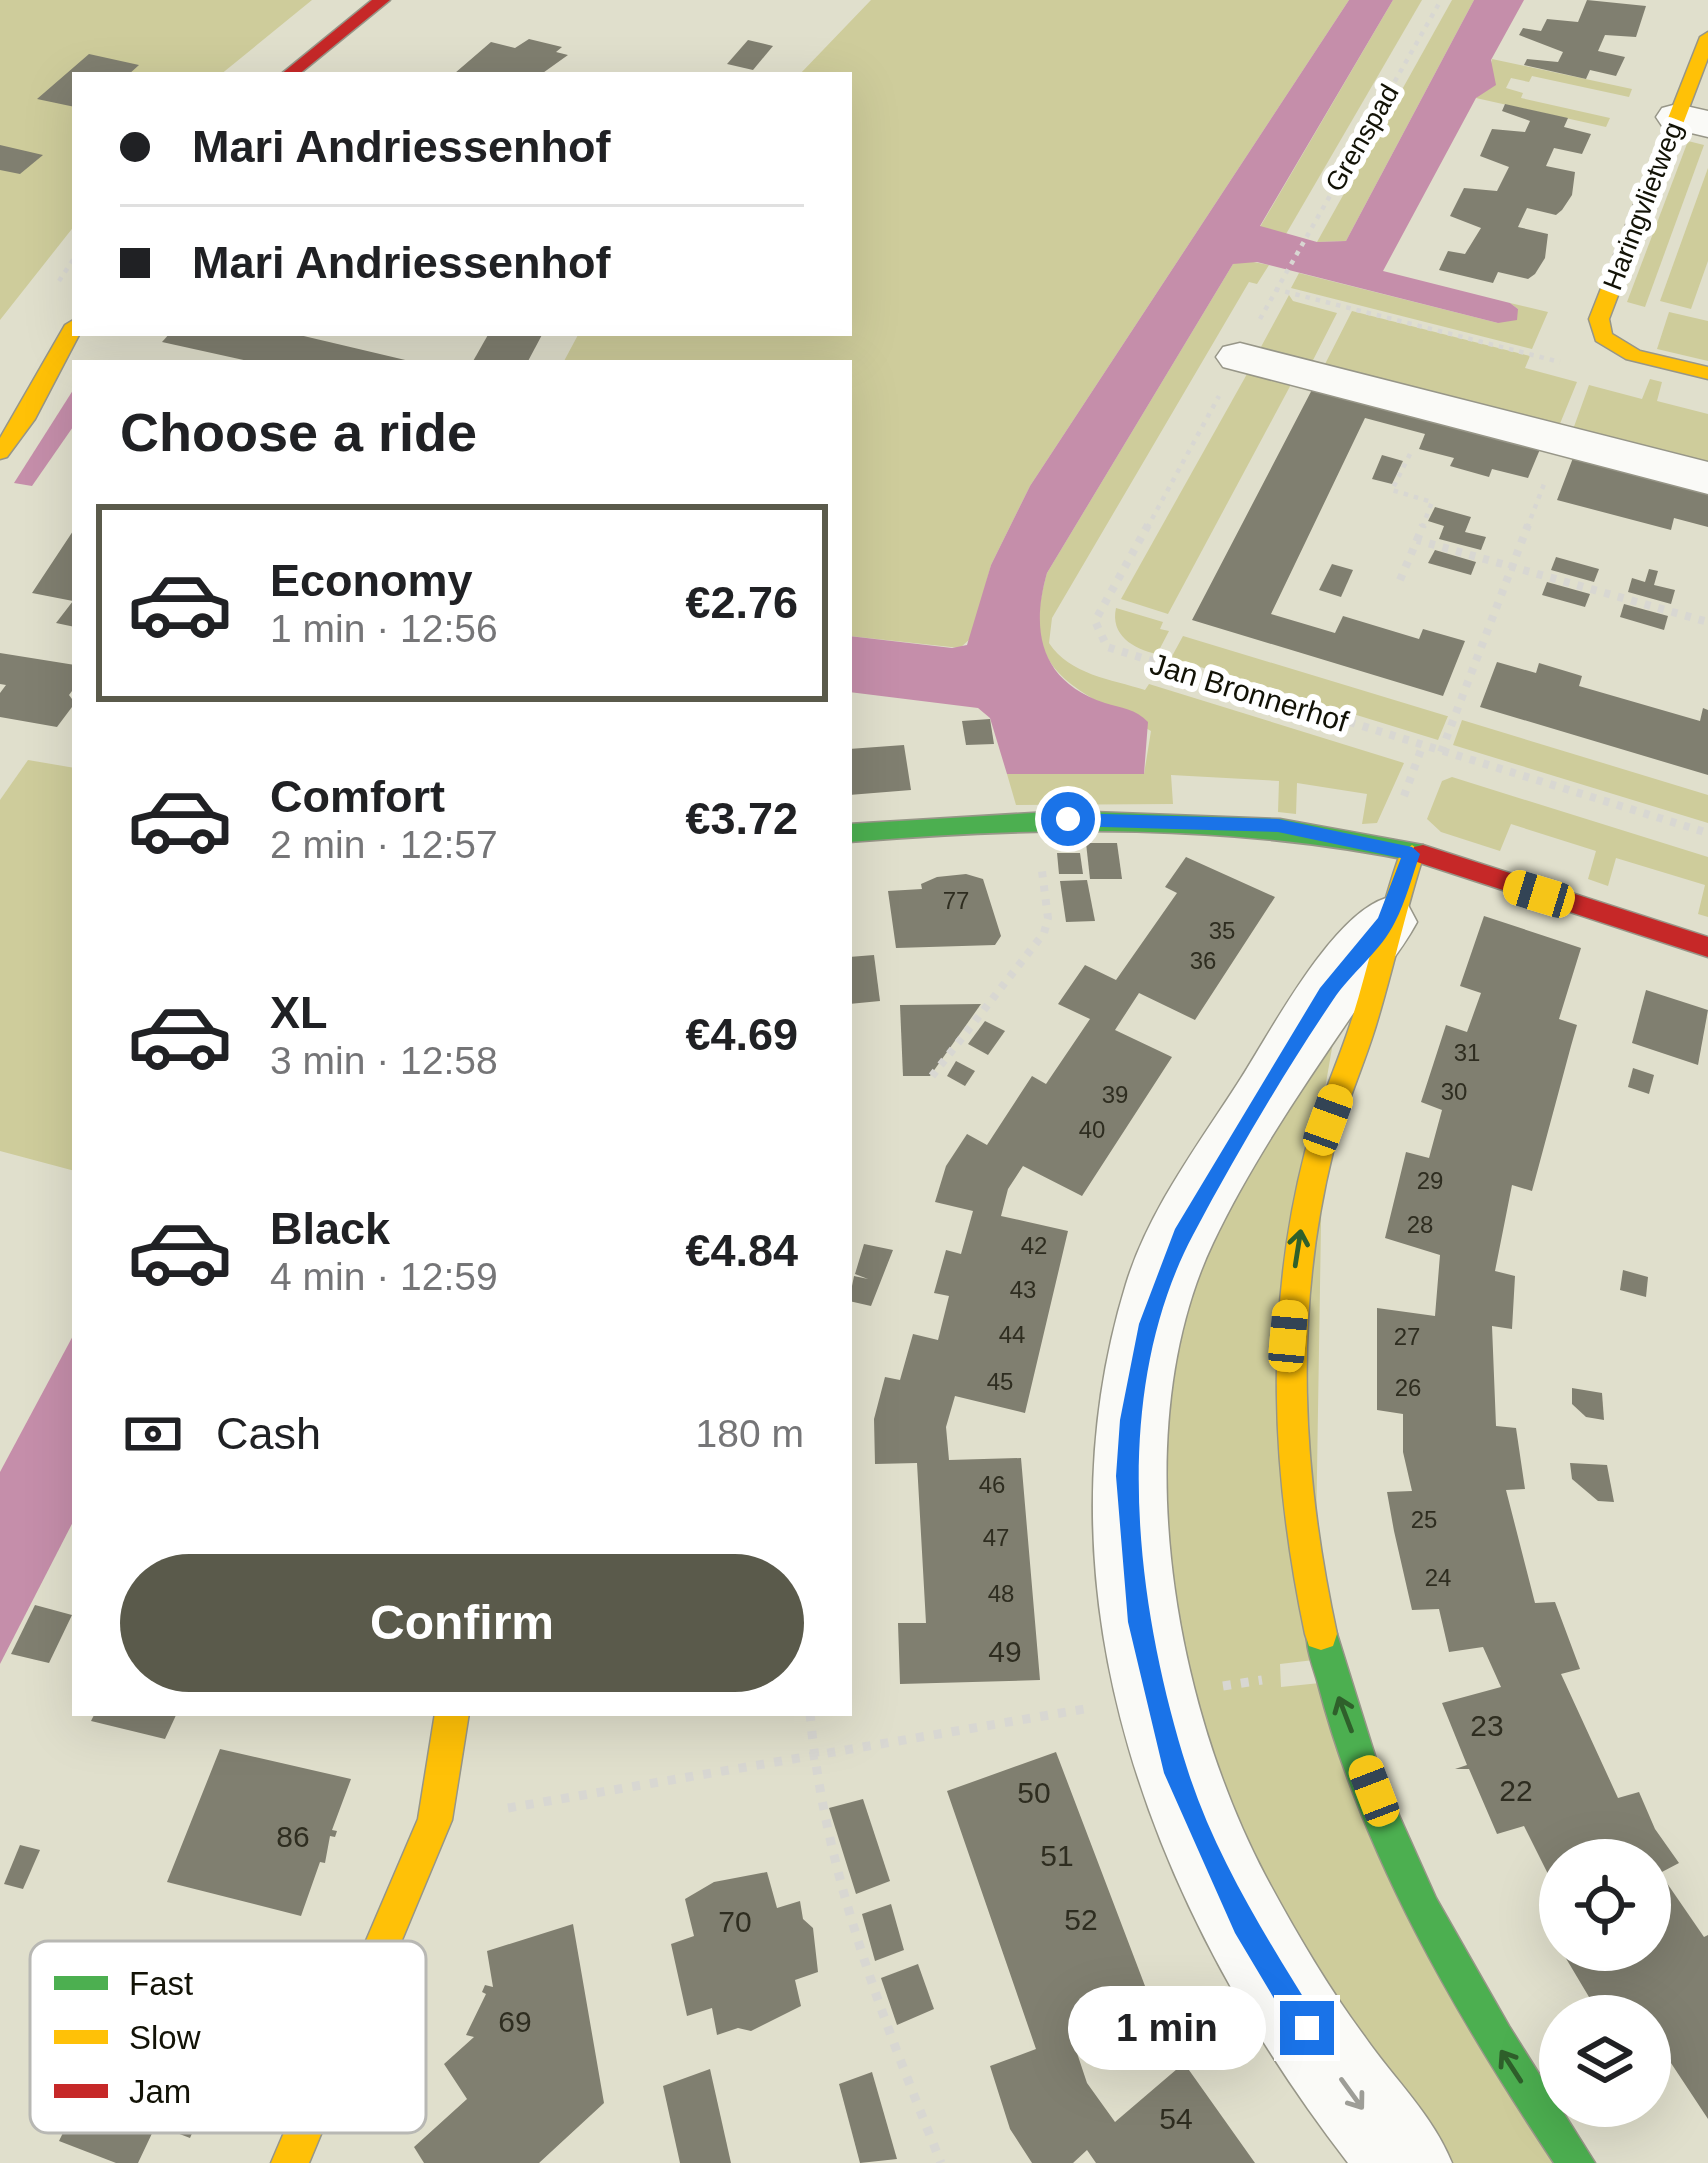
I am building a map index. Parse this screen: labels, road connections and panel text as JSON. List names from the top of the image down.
{
  "streets": {
    "street": ["Haringvlietweg"],
    "path": ["Grenspad", "Jan Bronnerhof"]
  },
  "crossings": [
    ["Grenspad", "Jan Bronnerhof"]
  ],
  "house_numbers": [
    "77",
    "35",
    "36",
    "31",
    "30",
    "39",
    "40",
    "29",
    "28",
    "42",
    "43",
    "44",
    "27",
    "45",
    "26",
    "46",
    "25",
    "47",
    "24",
    "48",
    "49",
    "23",
    "22",
    "50",
    "86",
    "51",
    "52",
    "70",
    "69",
    "54"
  ],
  "legend": ["Fast", "Slow", "Jam"],
  "page": {
    "banner": ["Mari Andriessenhof", "Mari Andriessenhof"],
    "heading": "Choose a ride",
    "list": [
      {
        "name": "Economy",
        "note": "1 min · 12:56",
        "value": "€2.76"
      },
      {
        "name": "Comfort",
        "note": "2 min · 12:57",
        "value": "€3.72"
      },
      {
        "name": "XL",
        "note": "3 min · 12:58",
        "value": "€4.69"
      },
      {
        "name": "Black",
        "note": "4 min · 12:59",
        "value": "€4.84"
      }
    ],
    "pay": ["Cash", "180 m"],
    "buttons": "Confirm",
    "bubble": "1 min"
  }
}
